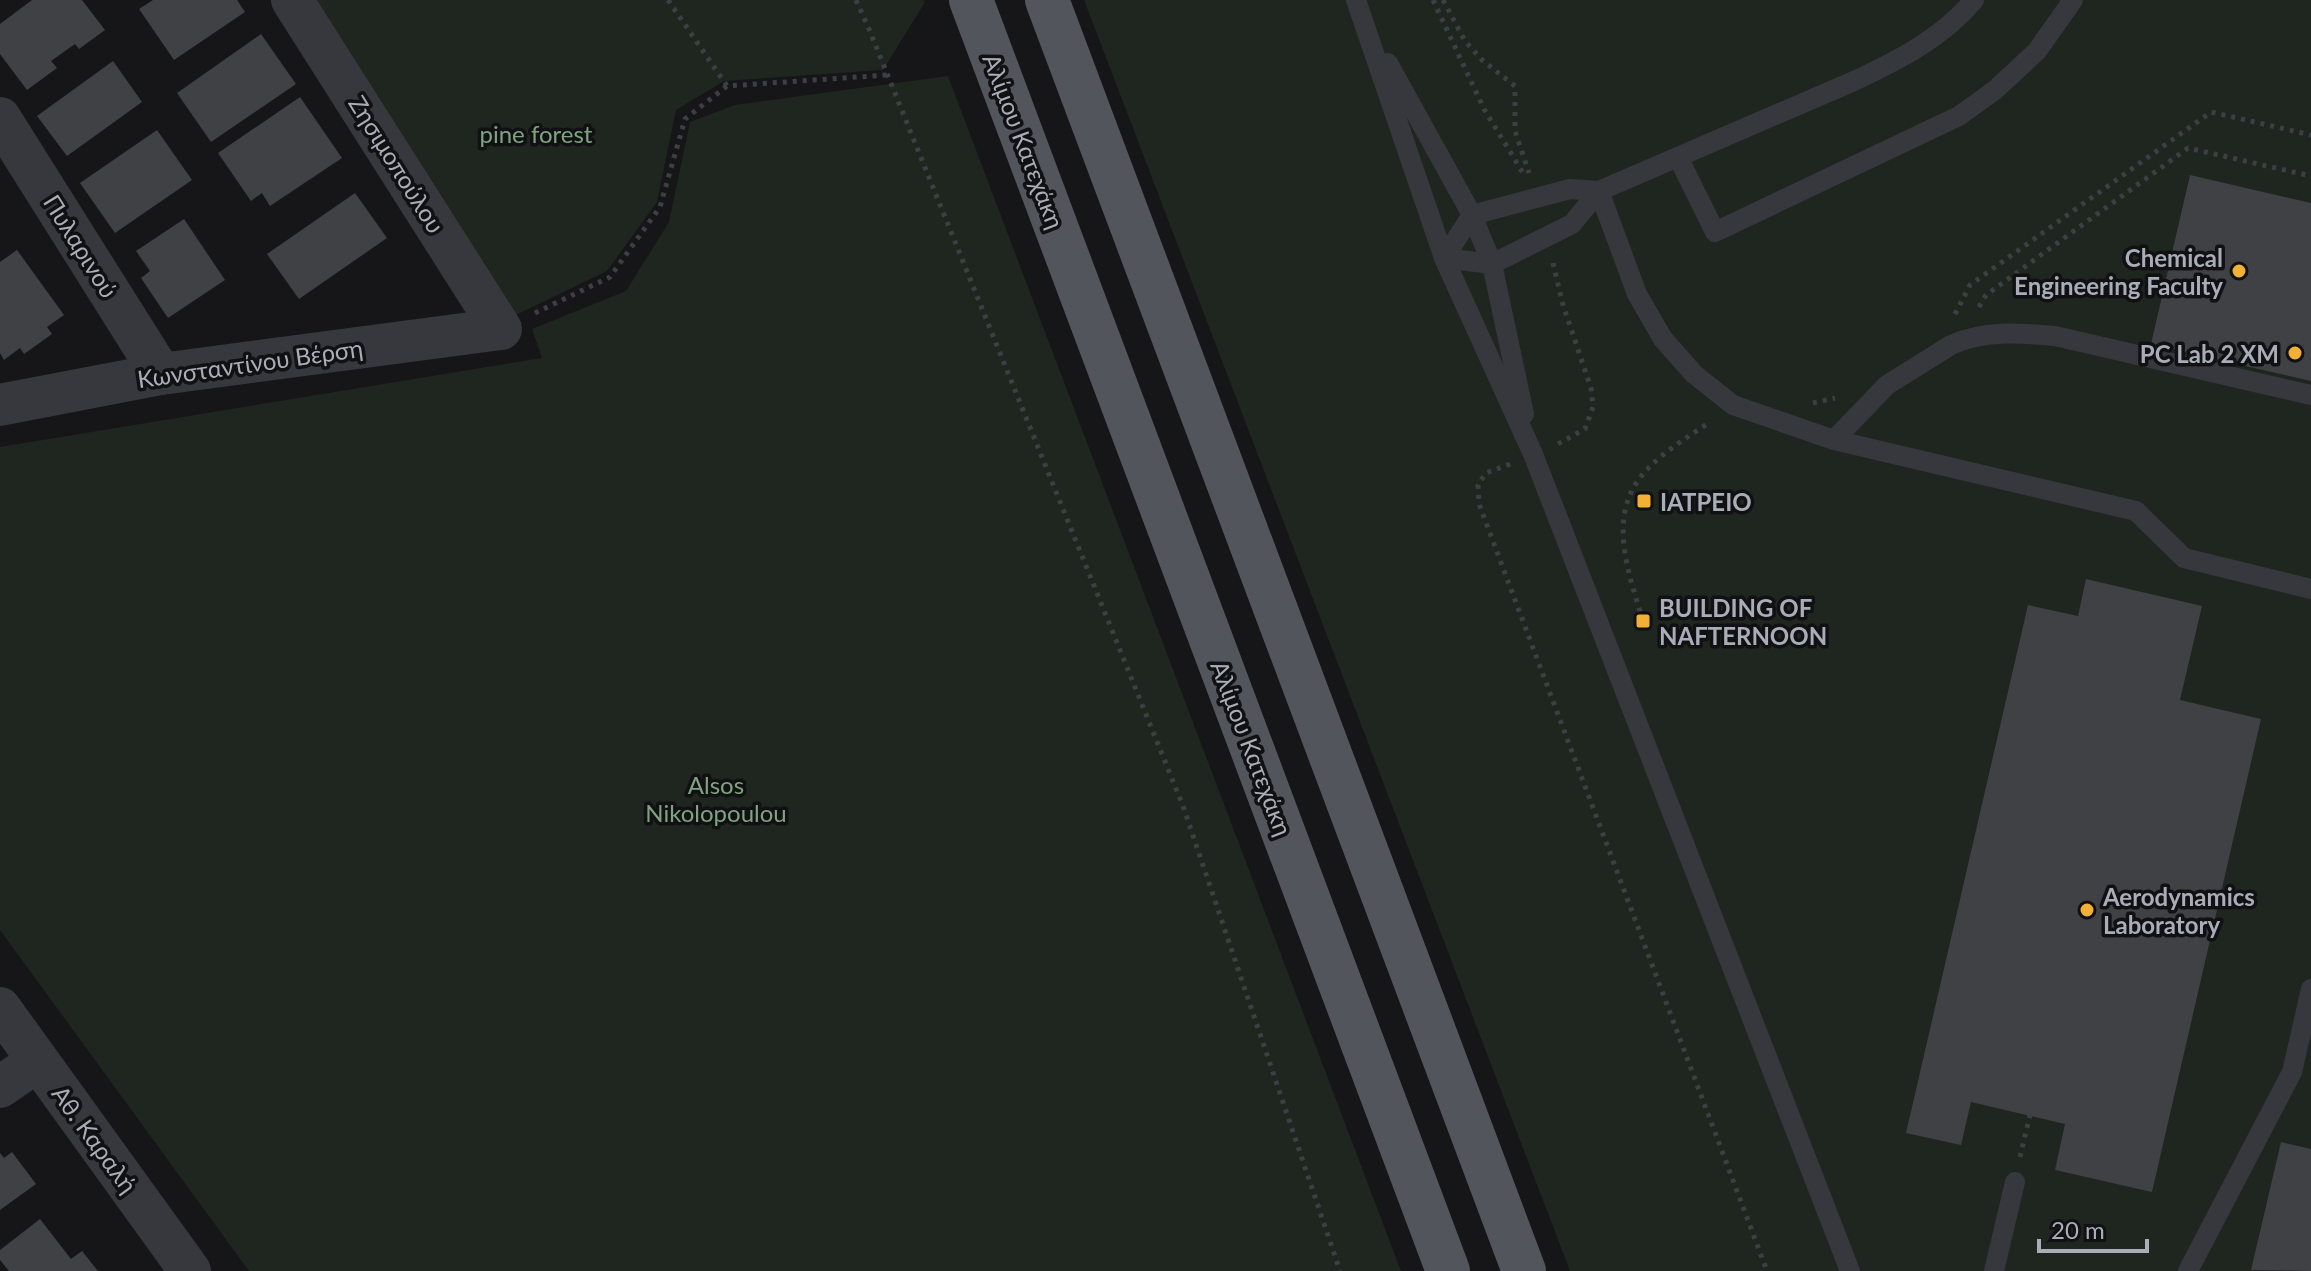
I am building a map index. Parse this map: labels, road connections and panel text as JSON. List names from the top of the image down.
{
  "streets": {
    "main road": ["Αλίμου Κατεχάκη"],
    "street": [
      "Ζησιμοπούλου",
      "Πυλαρινού",
      "Κωνσταντίνου Βέρση",
      "Αθ. Καραλή"
    ]
  },
  "crossings": [
    ["Ζησιμοπούλου", "Κωνσταντίνου Βέρση"],
    ["Πυλαρινού", "Κωνσταντίνου Βέρση"]
  ],
  "parks": ["pine forest", "Alsos Nikolopoulou"],
  "places": {
    "other": ["Chemical Engineering Faculty", "PC Lab 2 ΧΜ", "Aerodynamics Laboratory"],
    "transit": ["ΙΑΤΡΕΙΟ", "BUILDING OF NAFTERNOON"]
  },
  "scale_bar": "20 m"
}
